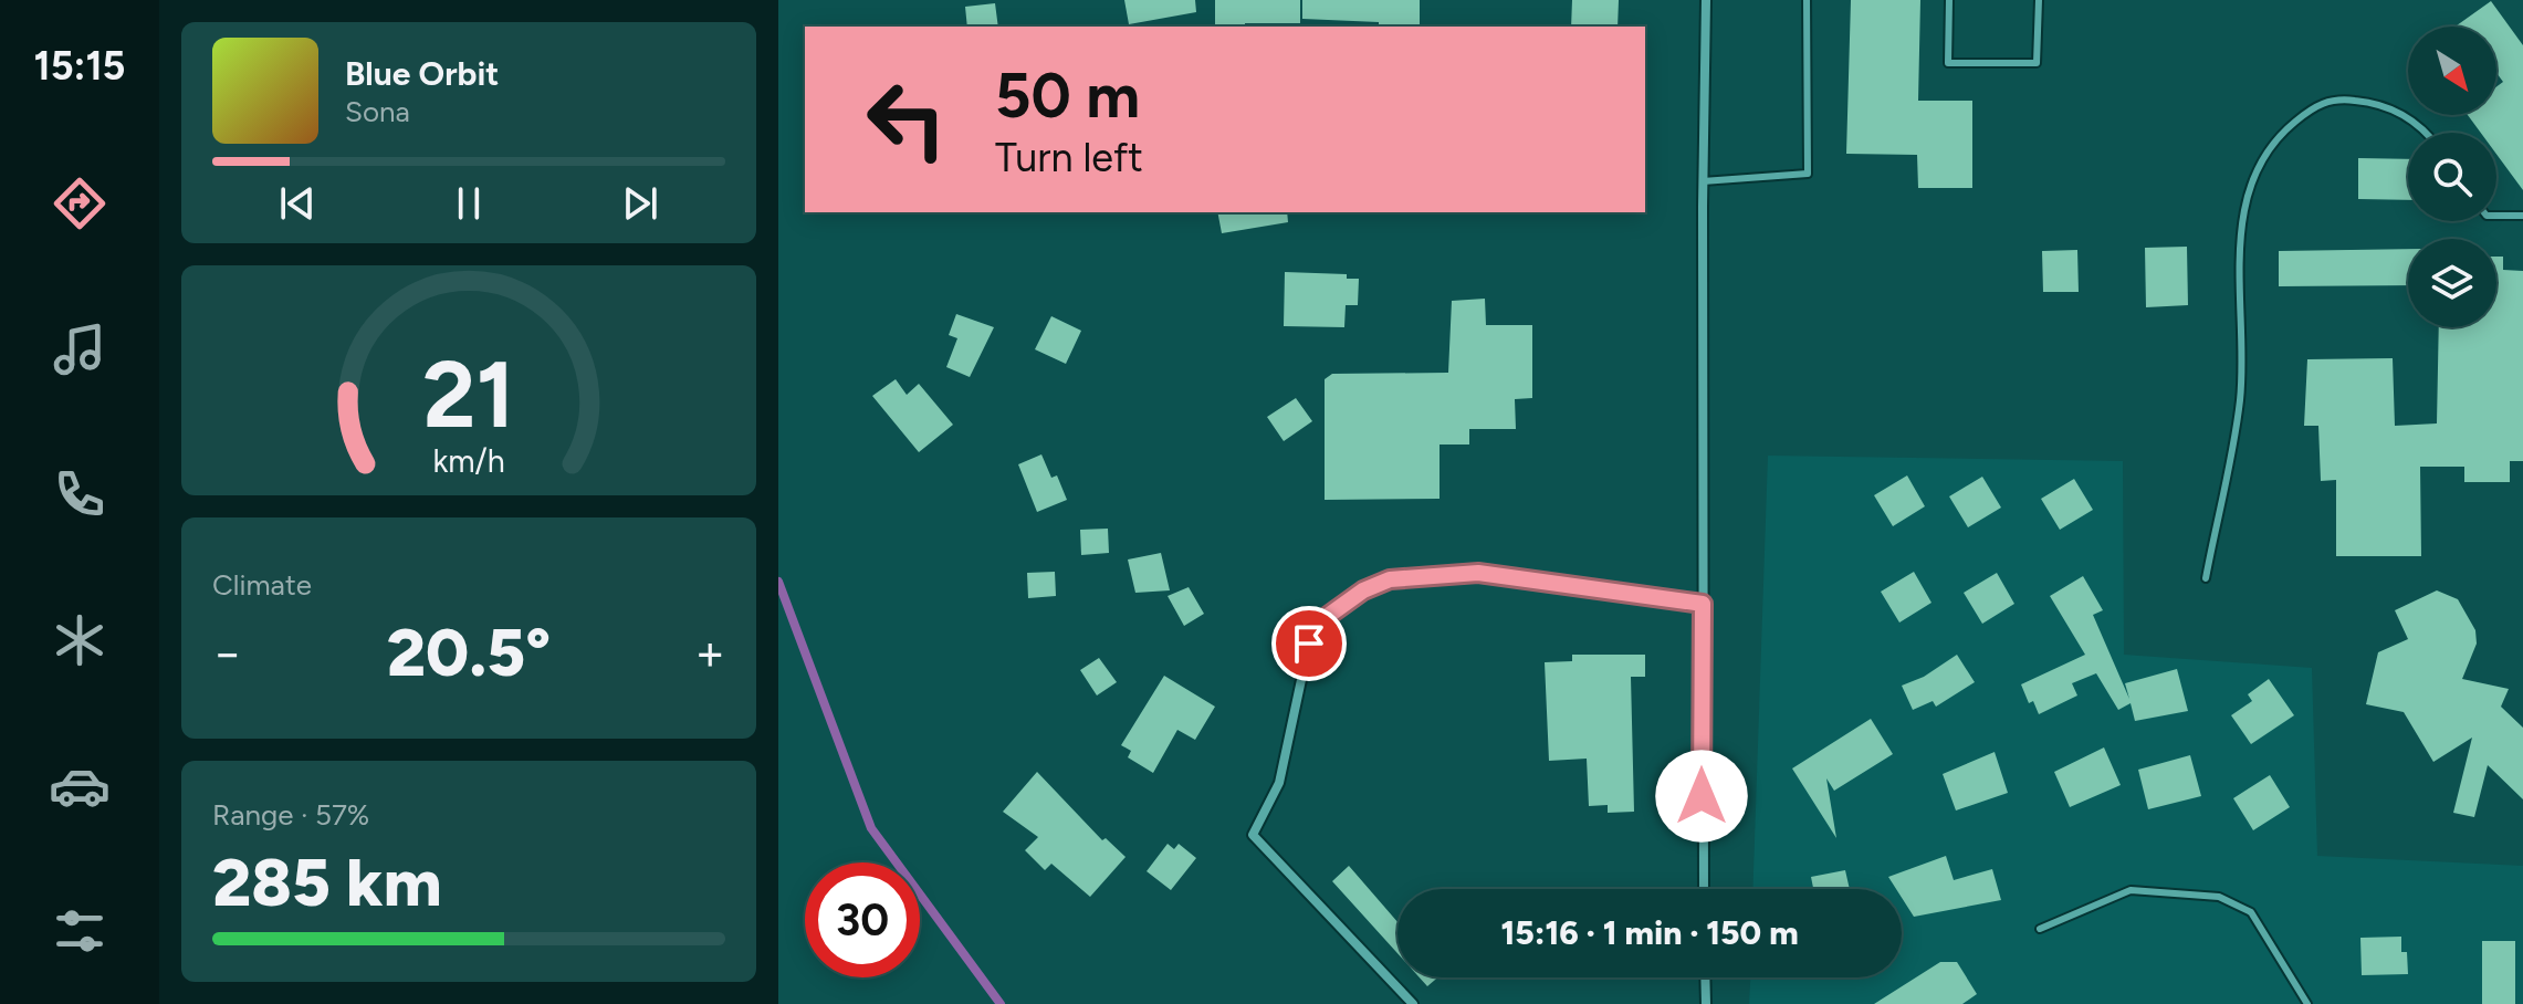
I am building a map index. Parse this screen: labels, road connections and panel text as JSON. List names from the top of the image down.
{
  "north": "bottom right",
  "page": {
    "tabs": "15:15",
    "turn": ["50 m", "Turn left"],
    "song": ["Blue Orbit", "Sona"],
    "tile": [
      "Climate",
      ["Range · 57%", "285 km"]
    ],
    "heat": ["−", "20.5°", "+"],
    "limit": "30",
    "trip": "15:16 · 1 min · 150 m",
    "gauge": ["21", "km/h"]
  }
}
